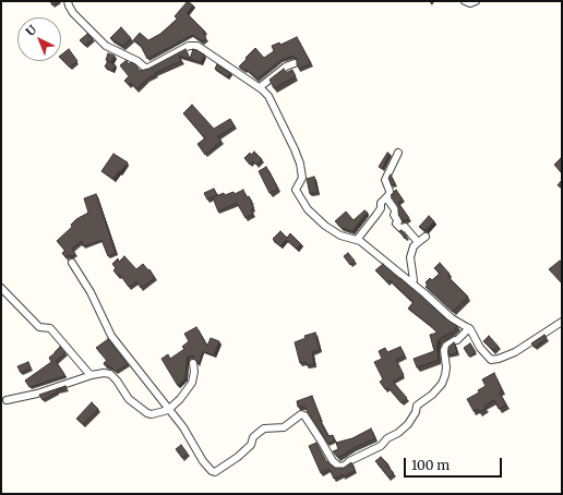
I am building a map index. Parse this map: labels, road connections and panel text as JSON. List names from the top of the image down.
{
  "scale_bar": "100 m",
  "north": "top left"
}
